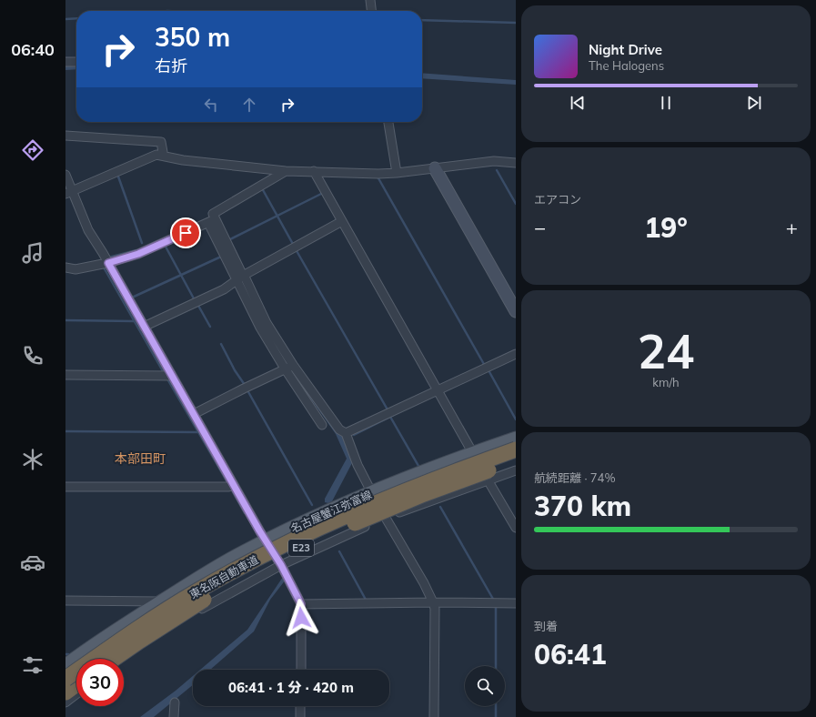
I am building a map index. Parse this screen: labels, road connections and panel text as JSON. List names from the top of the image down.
{
  "streets": {
    "highway": ["E23", "東名阪自動車道"],
    "main road": ["名古屋蟹江弥富線"]
  },
  "districts": ["本部田町"],
  "page": {
    "tabs": "06:40",
    "turn": ["350 m", "右折"],
    "song": ["Night Drive", "The Halogens"],
    "tile": [
      "エアコン",
      ["24", "km/h"],
      ["航続距離 · 74%", "370 km"],
      ["到着", "06:41"]
    ],
    "heat": ["−", "19°", "+"],
    "limit": "30",
    "trip": "06:41 · 1 分 · 420 m"
  }
}
